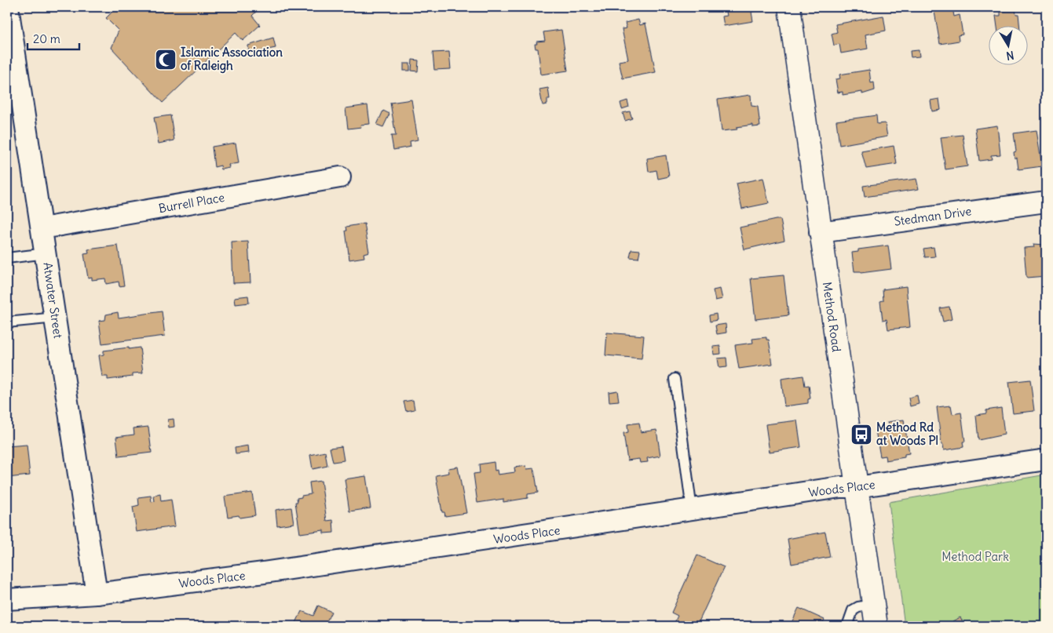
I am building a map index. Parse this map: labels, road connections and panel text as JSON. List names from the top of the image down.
{
  "streets": {
    "street": [
      "Burrell Place",
      "Stedman Drive",
      "Atwater Street",
      "Method Road",
      "Woods Place"
    ]
  },
  "crossings": [
    ["Burrell Place", "Atwater Street"],
    ["Stedman Drive", "Method Road"],
    ["Atwater Street", "Woods Place"],
    ["Method Road", "Woods Place"]
  ],
  "parks": ["Method Park"],
  "places": {
    "mosque": ["Islamic Association of Raleigh"],
    "bus stop": ["Method Rd at Woods Pl"]
  },
  "scale_bar": "20 m",
  "north": "bottom"
}
